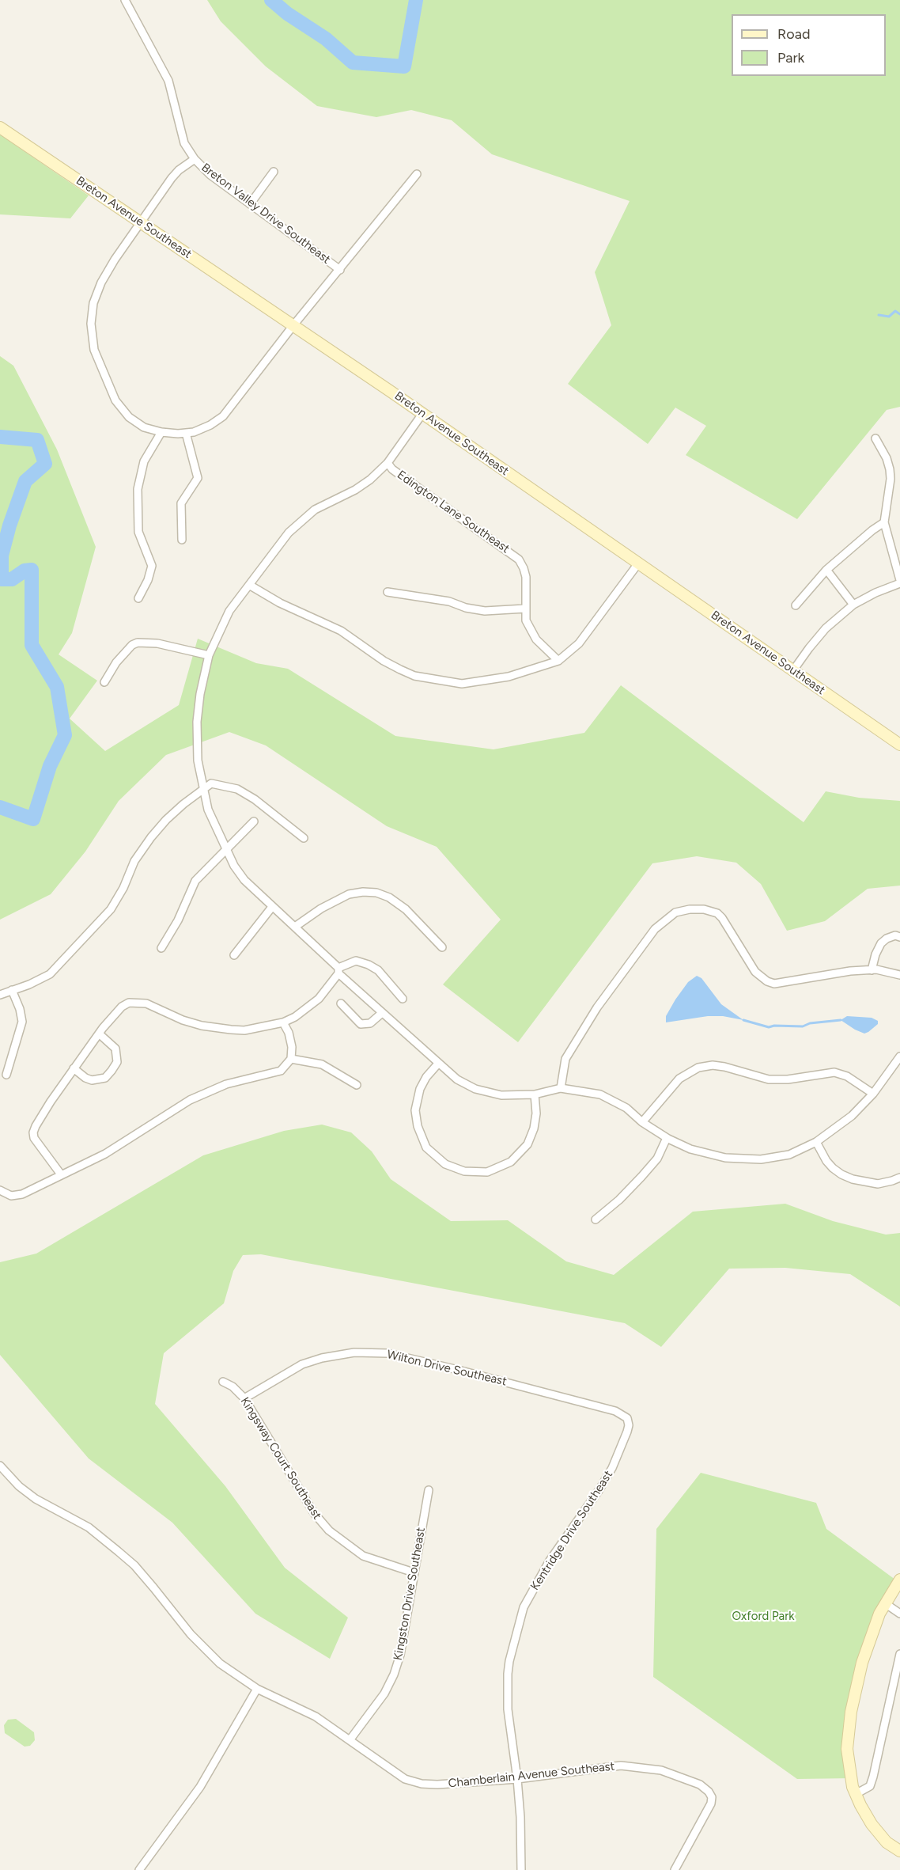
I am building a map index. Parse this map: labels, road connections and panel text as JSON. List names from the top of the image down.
{
  "streets": {
    "main road": ["Breton Avenue Southeast"],
    "street": [
      "Breton Valley Drive Southeast",
      "Edington Lane Southeast",
      "Wilton Drive Southeast",
      "Kingsway Court Southeast",
      "Kentridge Drive Southeast",
      "Kingston Drive Southeast",
      "Chamberlain Avenue Southeast"
    ]
  },
  "crossings": [
    ["Wilton Drive Southeast", "Kingsway Court Southeast"],
    ["Wilton Drive Southeast", "Kentridge Drive Southeast"],
    ["Kingsway Court Southeast", "Kingston Drive Southeast"],
    ["Kentridge Drive Southeast", "Chamberlain Avenue Southeast"],
    ["Kingston Drive Southeast", "Chamberlain Avenue Southeast"]
  ],
  "parks": ["Oxford Park"],
  "legend": ["Road", "Park"]
}
